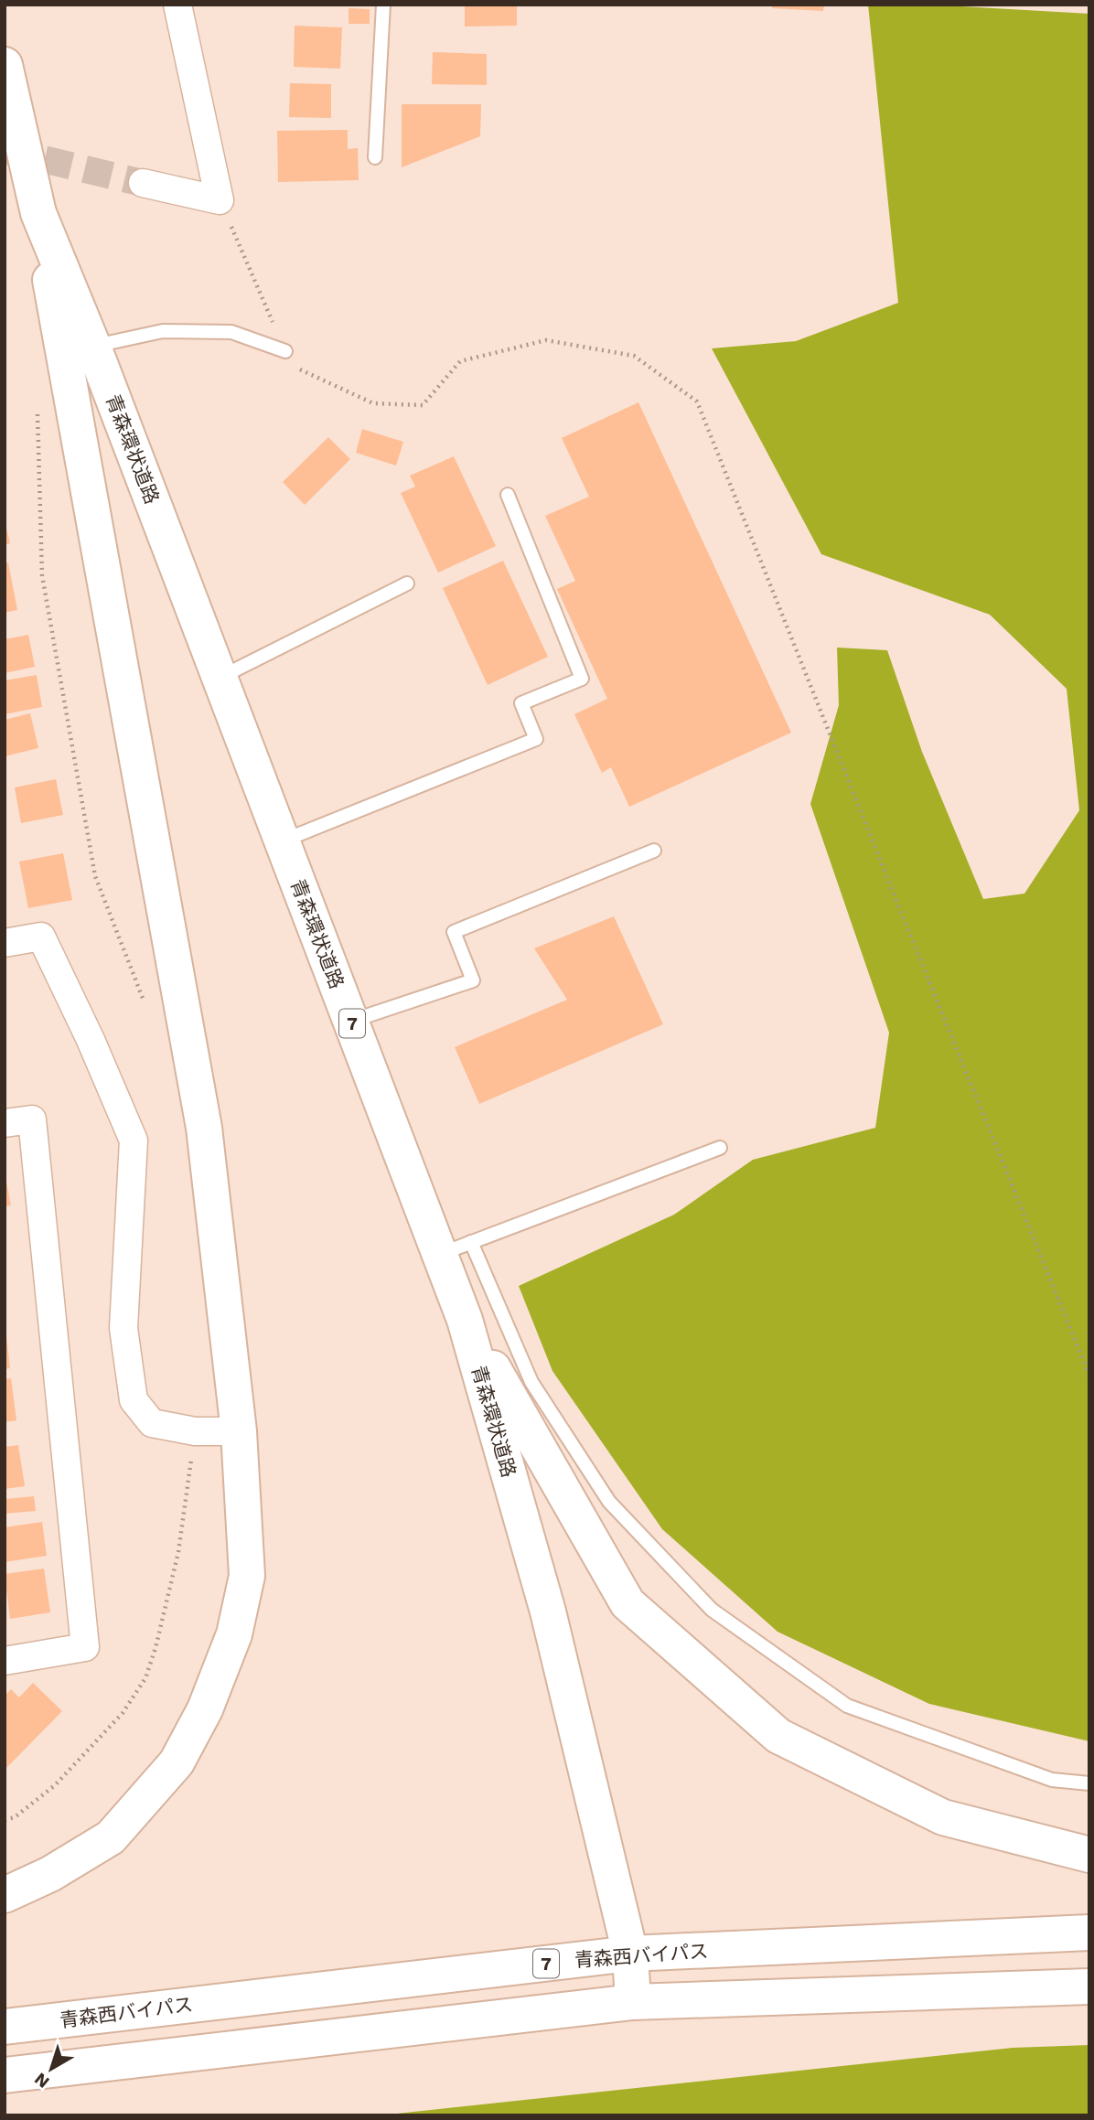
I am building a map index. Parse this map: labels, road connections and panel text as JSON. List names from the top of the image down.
{
  "streets": {
    "highway": ["青森環状道路", "7", "青森西バイパス"]
  },
  "crossings": [
    ["青森環状道路", "青森西バイパス"]
  ],
  "north": "bottom left"
}
